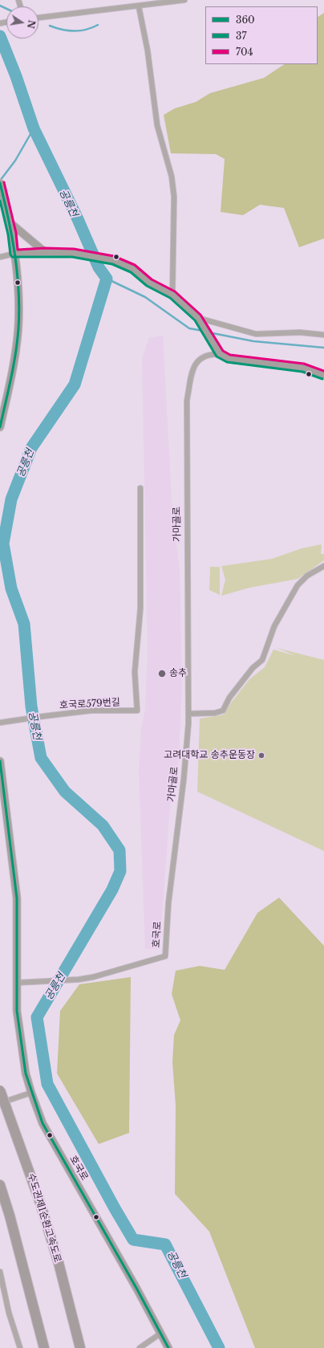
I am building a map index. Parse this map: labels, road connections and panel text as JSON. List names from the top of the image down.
{
  "streets": {
    "highway": ["수도권제1순환고속도로"],
    "street": ["가마골로", "호국로579번길", "호국로"]
  },
  "crossings": [
    ["가마골로", "호국로"]
  ],
  "water": ["공릉천"],
  "places": ["송추", "고려대학교 송추운동장"],
  "lines": ["transit line 704", "transit line 360", "transit line 37"],
  "legend": ["360", "37", "704"],
  "north": "right"
}
